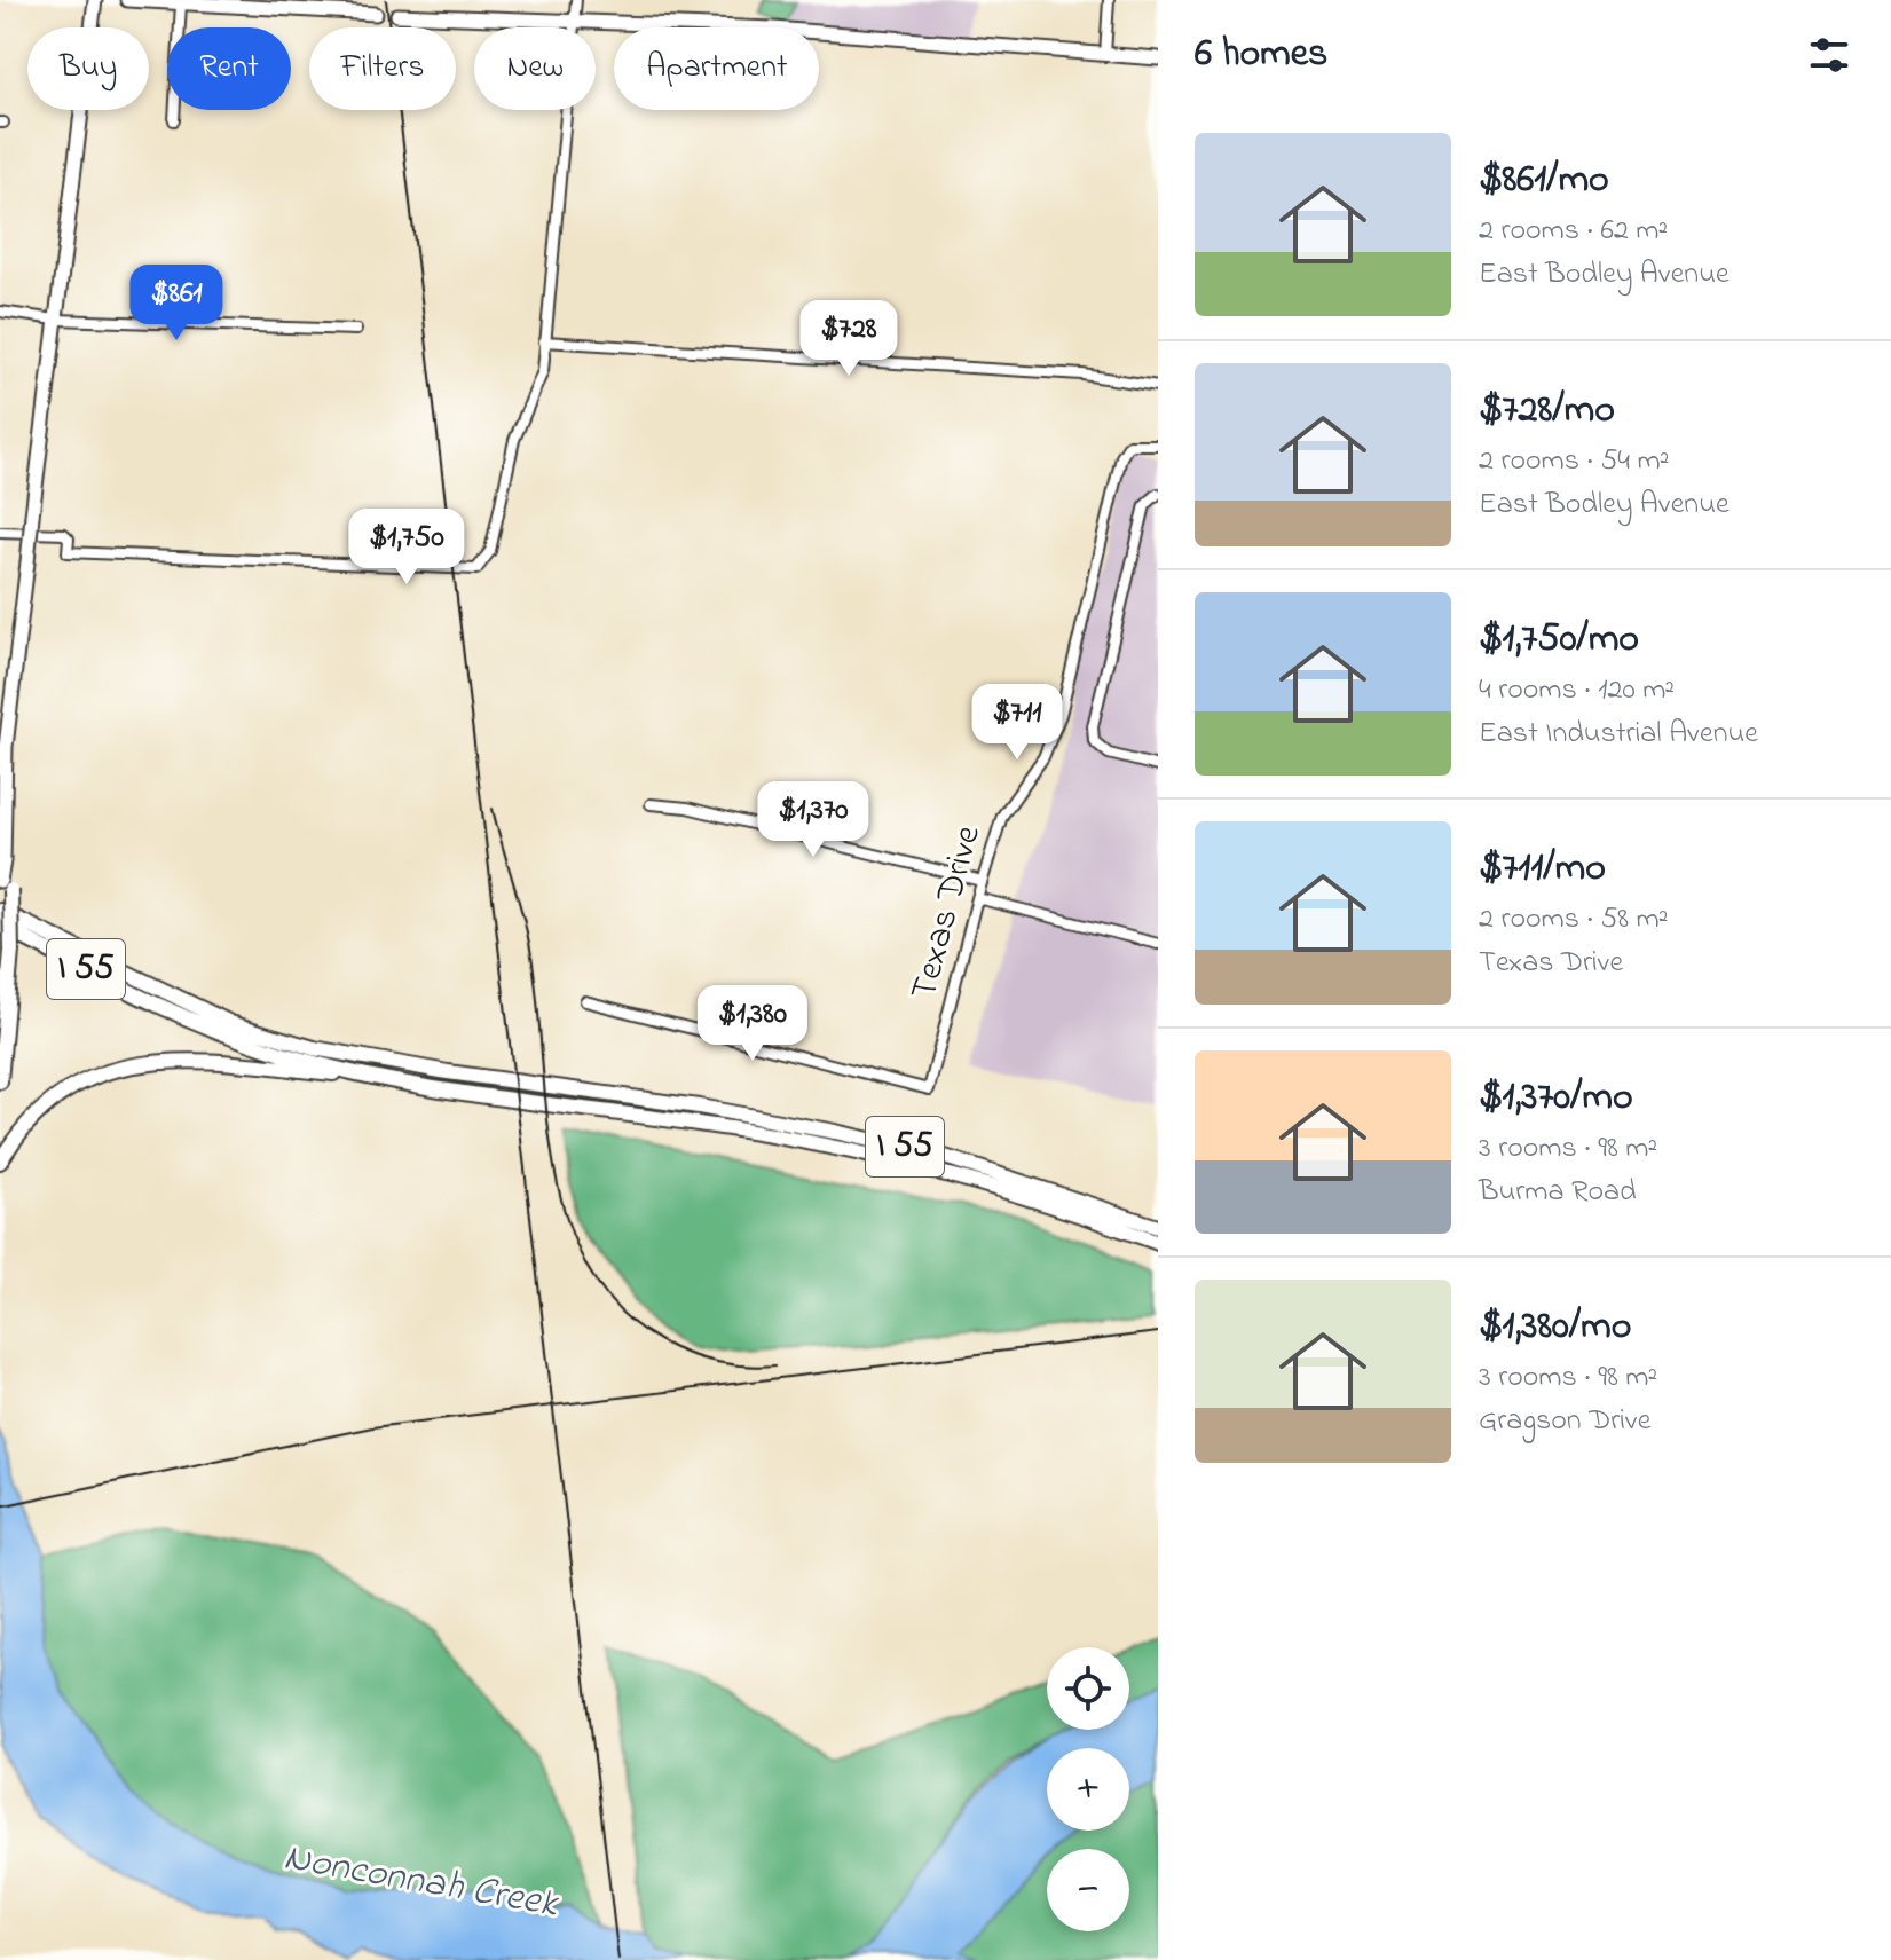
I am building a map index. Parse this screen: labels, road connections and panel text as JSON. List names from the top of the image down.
{
  "streets": {
    "highway": ["I 55"],
    "street": ["Texas Drive"]
  },
  "water": ["Nonconnah Creek"],
  "page": {
    "heading": "6 homes",
    "chip": [
      "Buy",
      "Rent",
      "Filters",
      "New",
      "Apartment"
    ],
    "list": [
      {
        "name": "$861/mo",
        "note": "2 rooms · 62 m² · East Bodley Avenue"
      },
      {
        "name": "$728/mo",
        "note": "2 rooms · 54 m² · East Bodley Avenue"
      },
      {
        "name": "$1,750/mo",
        "note": "4 rooms · 120 m² · East Industrial Avenue"
      },
      {
        "name": "$711/mo",
        "note": "2 rooms · 58 m² · Texas Drive"
      },
      {
        "name": "$1,370/mo",
        "note": "3 rooms · 98 m² · Burma Road"
      },
      {
        "name": "$1,380/mo",
        "note": "3 rooms · 98 m² · Gragson Drive"
      }
    ],
    "price": [
      "$861",
      "$728",
      "$1,750",
      "$711",
      "$1,370",
      "$1,380"
    ],
    "map_buttons": ["+", "−"]
  }
}
